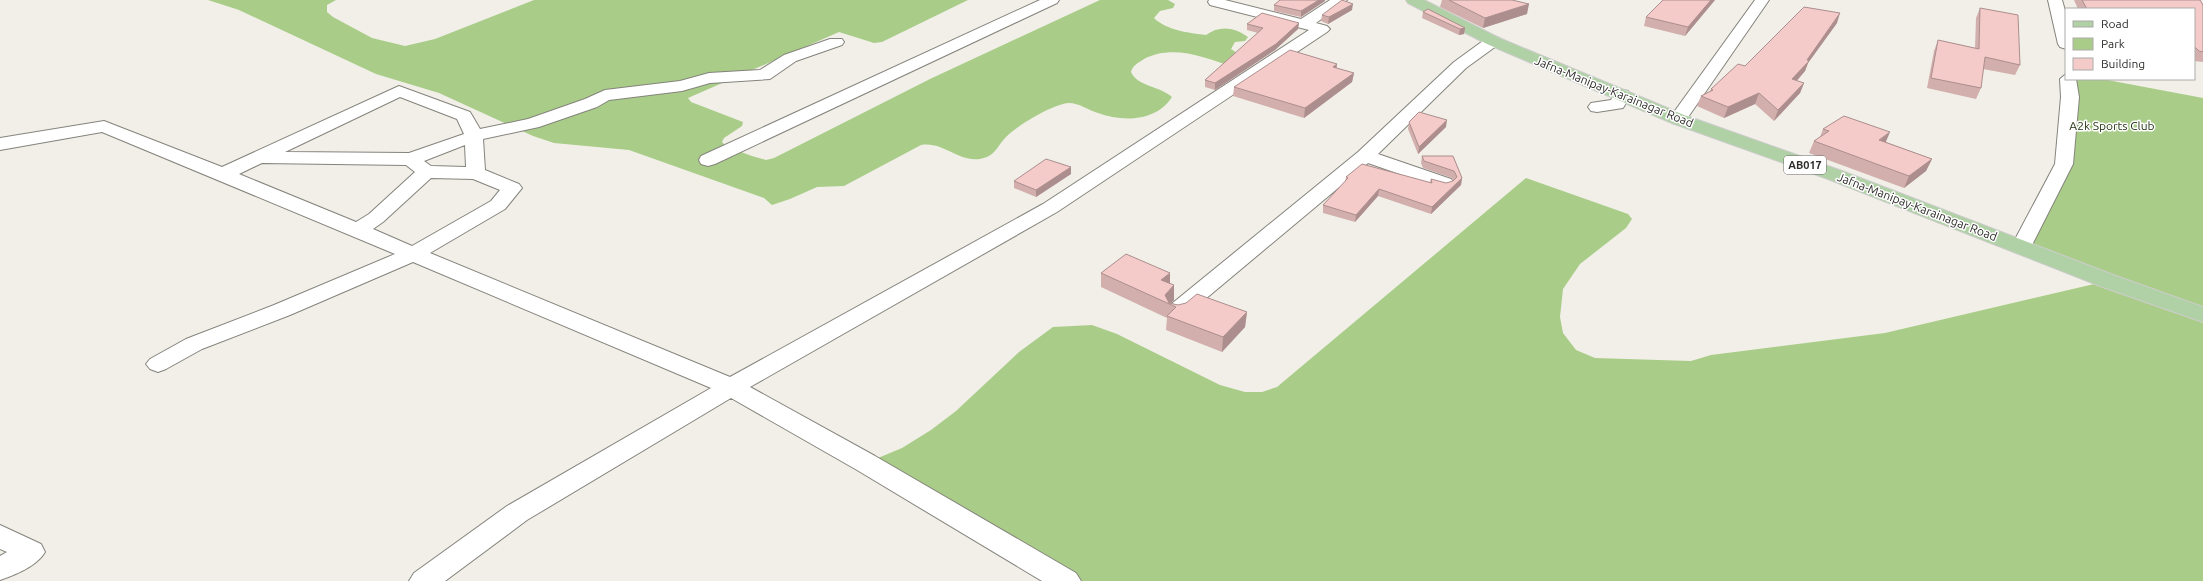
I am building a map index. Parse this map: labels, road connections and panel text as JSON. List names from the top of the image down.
{
  "streets": {
    "main road": ["Jafna-Manipay-Karainagar Road", "AB017"]
  },
  "parks": ["A2k Sports Club"],
  "legend": ["Road", "Park", "Building"]
}
